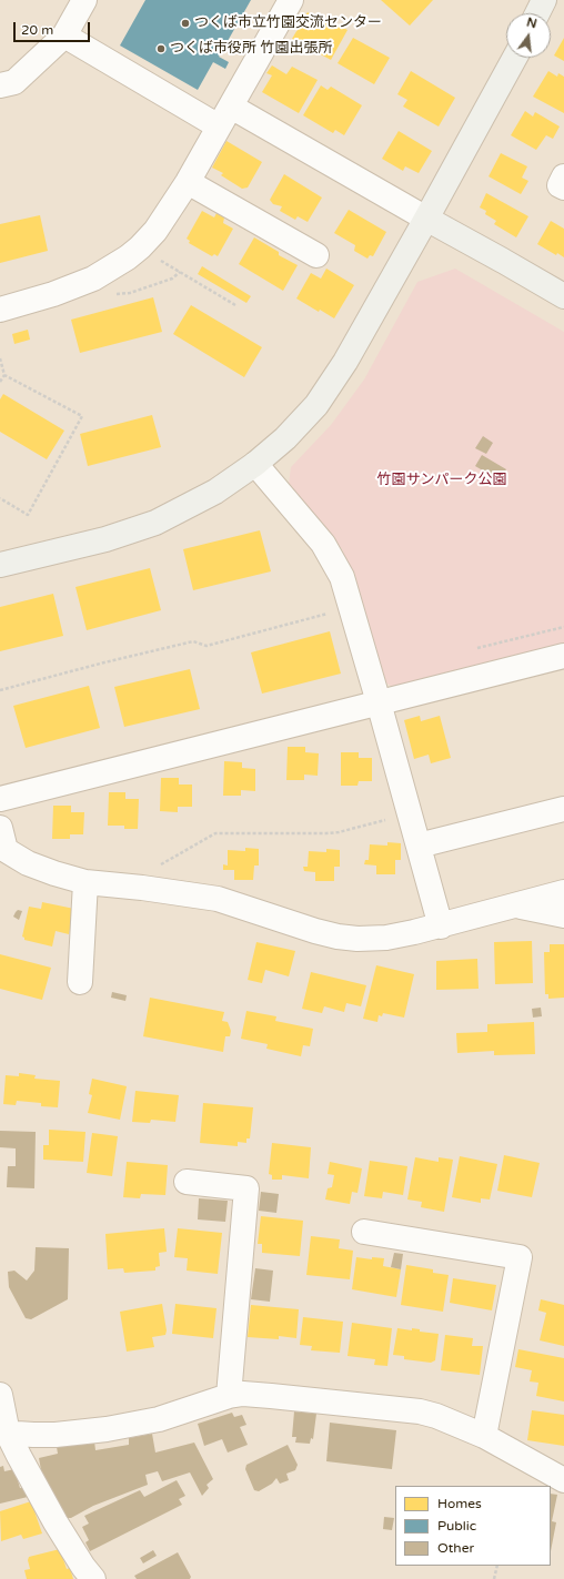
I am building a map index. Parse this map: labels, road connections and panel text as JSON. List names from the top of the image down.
{
  "parks": ["竹園サンパーク公園"],
  "places": ["つくば市立竹園交流センター", "つくば市役所 竹園出張所"],
  "legend": ["Homes", "Public", "Other"],
  "scale_bar": "20 m",
  "north": "top"
}
